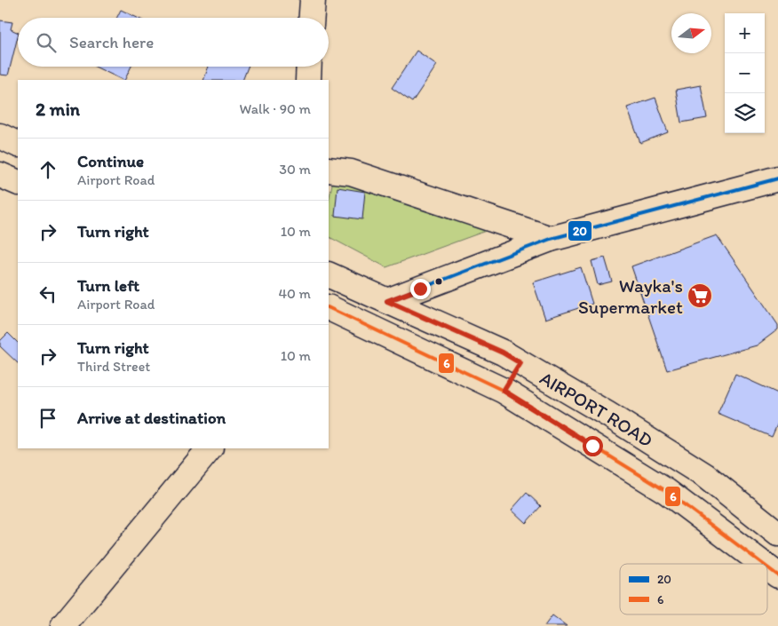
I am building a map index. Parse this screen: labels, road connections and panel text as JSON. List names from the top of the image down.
{
  "streets": {
    "street": ["AIRPORT ROAD"]
  },
  "places": {
    "supermarket": ["Wayka's Supermarket"]
  },
  "lines": ["transit line 20", "transit line 6"],
  "legend": ["20", "6"],
  "north": "right",
  "page": {
    "map_buttons": ["+", "−"],
    "search": "Search here",
    "heading": ["2 min", "Walk · 90 m"],
    "list": [
      ["Continue", "Airport Road", "30 m"],
      ["Turn right", "10 m"],
      ["Turn left", "Airport Road", "40 m"],
      ["Turn right", "Third Street", "10 m"],
      "Arrive at destination"
    ]
  }
}
